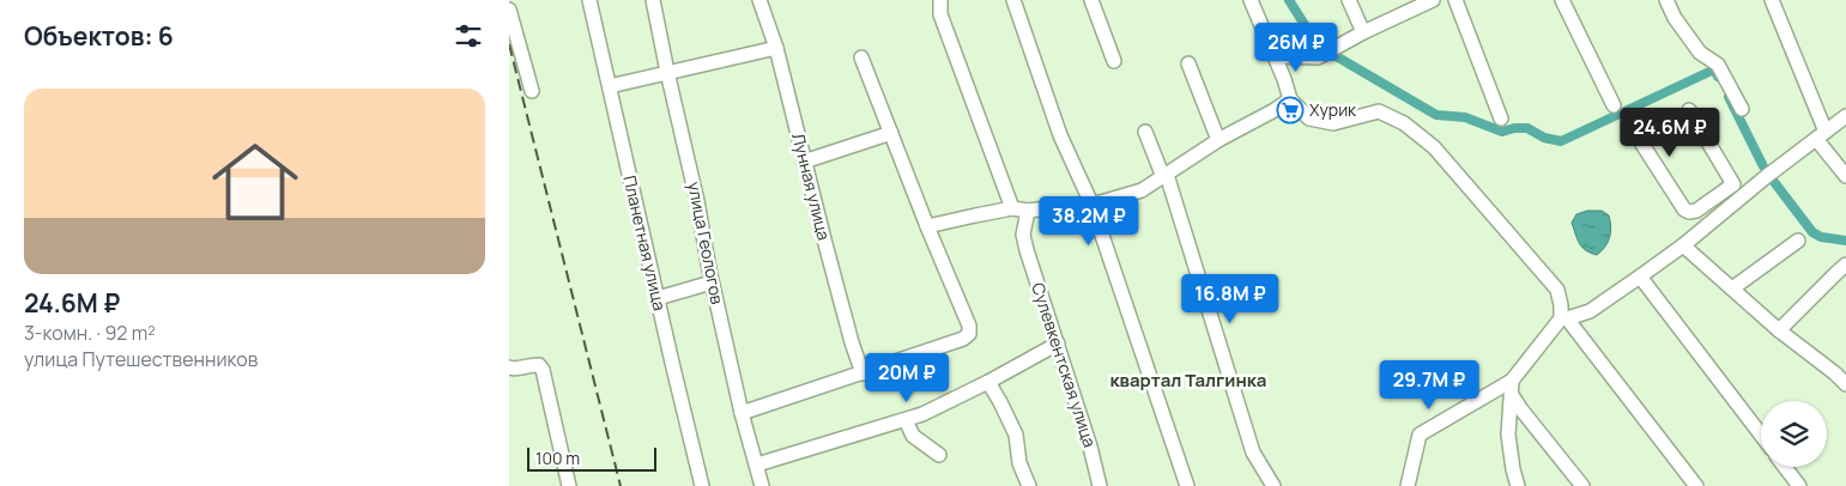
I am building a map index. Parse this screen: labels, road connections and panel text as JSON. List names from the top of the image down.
{
  "streets": {
    "street": [
      "Лунная улица",
      "Планетная улица",
      "улица Геологов",
      "Сулевкентская улица"
    ]
  },
  "districts": ["квартал Талгинка"],
  "places": {
    "supermarket": ["Хурик"]
  },
  "scale_bar": "100 m",
  "page": {
    "heading": "Объектов: 6",
    "price": [
      "26M ₽",
      "24.6M ₽",
      "38.2M ₽",
      "16.8M ₽",
      "20M ₽",
      "29.7M ₽"
    ],
    "list": [
      {
        "name": "24.6M ₽",
        "note": "3-комн. · 92 m² · улица Путешественников"
      }
    ],
    "scale": "100 m"
  }
}
